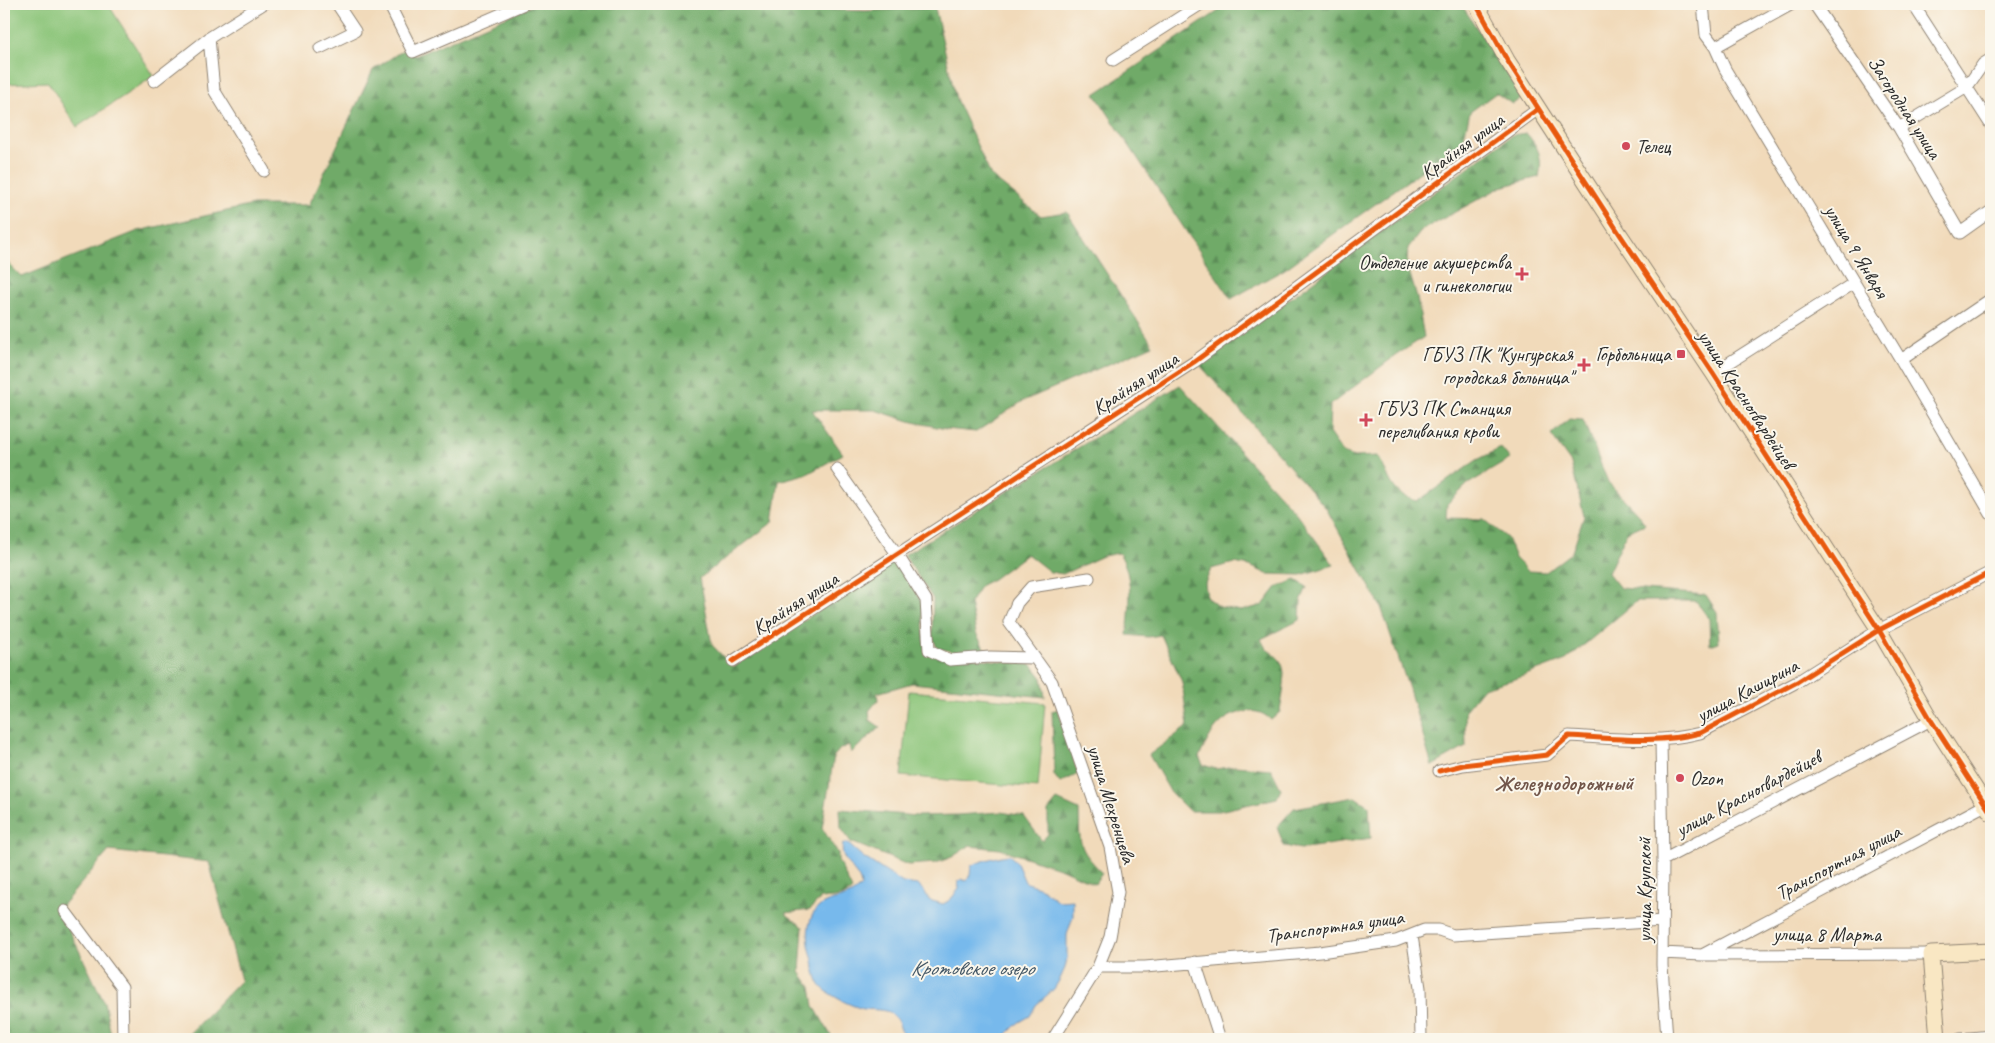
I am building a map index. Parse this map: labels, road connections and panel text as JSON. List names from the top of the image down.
{
  "streets": {
    "street": [
      "Загородная улица",
      "Крайняя улица",
      "улица 9 Января",
      "улица Красногвардейцев",
      "улица Каширина",
      "улица Мехренцева",
      "Транспортная улица",
      "улица Крупской",
      "улица 8 Марта"
    ]
  },
  "crossings": [
    ["Крайняя улица", "улица Красногвардейцев"],
    ["улица Красногвардейцев", "улица Каширина"],
    ["улица Красногвардейцев", "Транспортная улица"],
    ["улица Красногвардейцев", "улица Крупской"],
    ["улица Каширина", "улица Крупской"],
    ["улица Мехренцева", "Транспортная улица"],
    ["Транспортная улица", "улица Крупской"],
    ["Транспортная улица", "улица 8 Марта"],
    ["улица Крупской", "улица 8 Марта"]
  ],
  "districts": ["Железнодорожный"],
  "water": ["Кротовское озеро"],
  "places": {
    "other": ["Телец", "Ozon"],
    "health": ["Отделение акушерства и гинекологии", "ГБУЗ ПК \"Кунгурская городская больница\"", "ГБУЗ ПК Станция переливания крови"],
    "transit": ["Горбольница"]
  }
}
